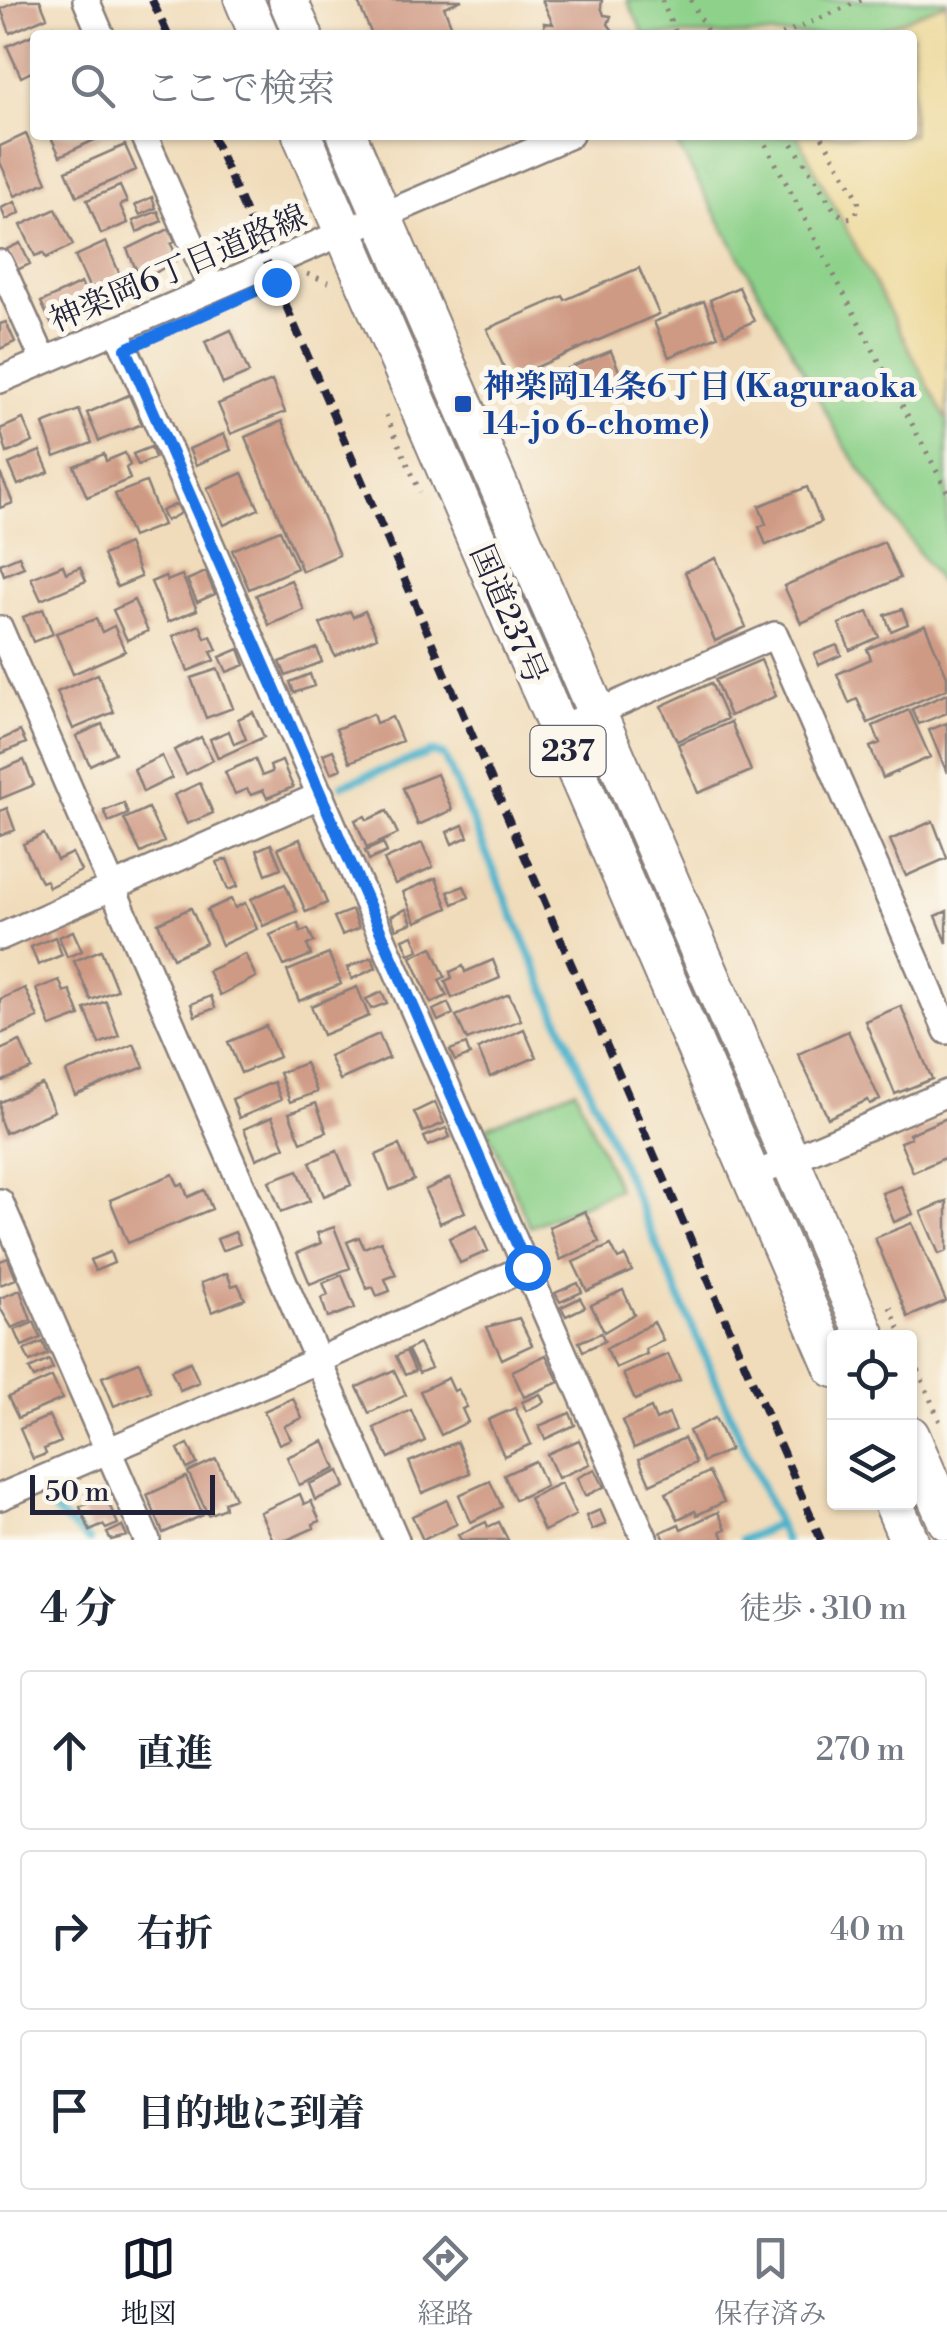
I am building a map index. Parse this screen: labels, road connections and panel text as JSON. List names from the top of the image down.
{
  "streets": {
    "highway": ["国道237号", "237"],
    "street": ["神楽岡6丁目道路線"]
  },
  "crossings": [
    ["神楽岡6丁目道路線", "国道237号"]
  ],
  "places": {
    "transit": ["神楽岡14条6丁目 (Kaguraoka 14-jo 6-chome)"]
  },
  "scale_bar": "50 m",
  "page": {
    "search": "ここで検索",
    "scale": "50 m",
    "heading": ["4 分", "徒歩 · 310 m"],
    "list": [
      ["直進", "270 m"],
      ["右折", "40 m"],
      "目的地に到着"
    ],
    "nav": ["地図", "経路", "保存済み"]
  }
}
